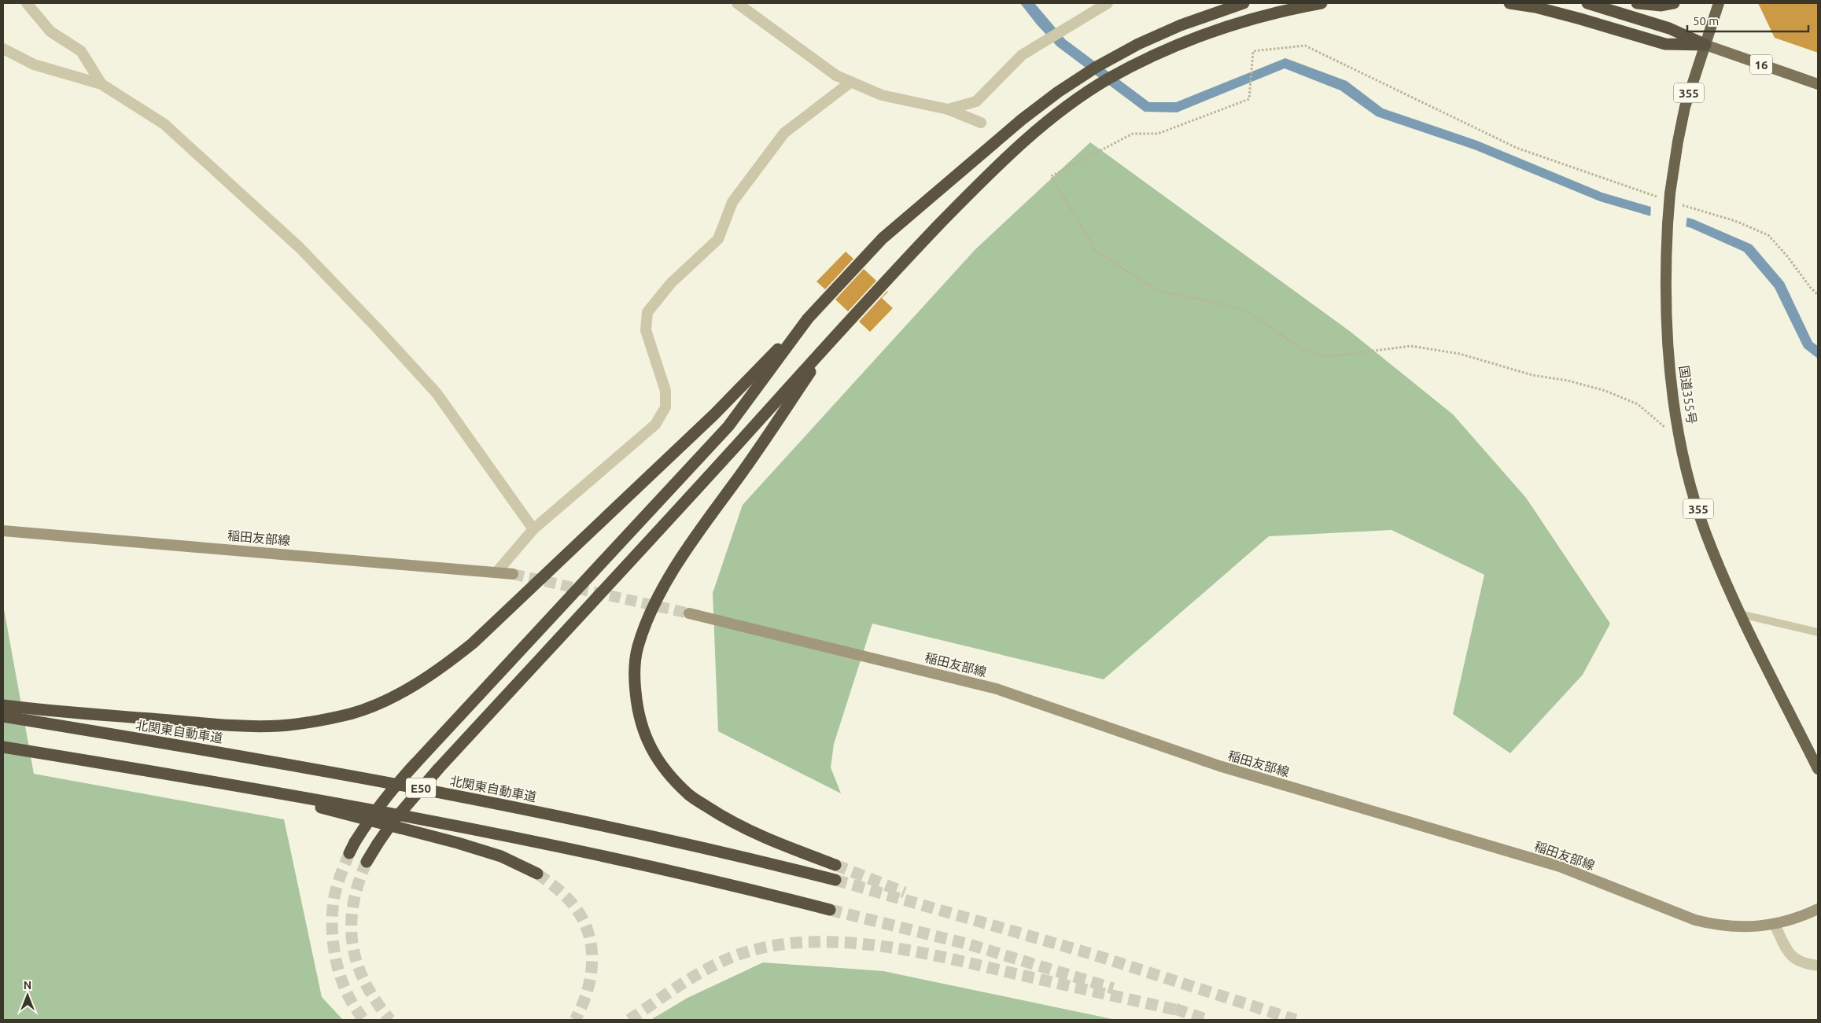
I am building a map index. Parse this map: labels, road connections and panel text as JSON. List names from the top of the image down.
{
  "streets": {
    "highway": [
      "355",
      "国道355号",
      "北関東自動車道",
      "E50"
    ],
    "main road": ["16", "稲田友部線"]
  },
  "crossings": [
    ["16", "国道355号"]
  ],
  "scale_bar": "50 m",
  "north": "top"
}
